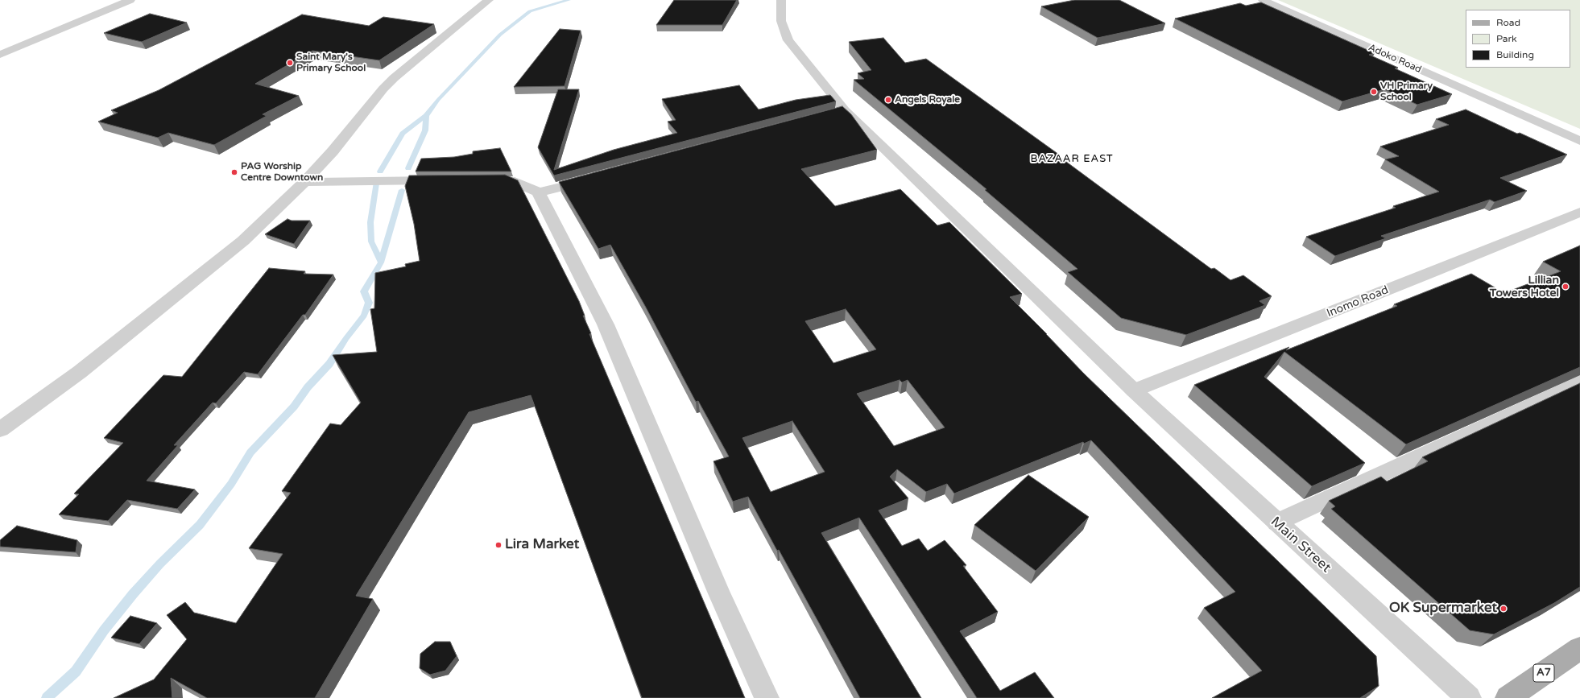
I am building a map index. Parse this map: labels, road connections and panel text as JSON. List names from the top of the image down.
{
  "streets": {
    "main road": ["A7"],
    "street": ["Adoko Road", "Inomo Road", "Main Street"]
  },
  "crossings": [
    ["Inomo Road", "Main Street"]
  ],
  "districts": ["BAZAAR EAST"],
  "places": [
    "Saint Mary's Primary School",
    "VH Primary School",
    "Angels Royale",
    "PAG Worship Centre Downtown",
    "Lillian Towers Hotel",
    "Lira Market",
    "OK Supermarket"
  ],
  "legend": ["Road", "Park", "Building"]
}
